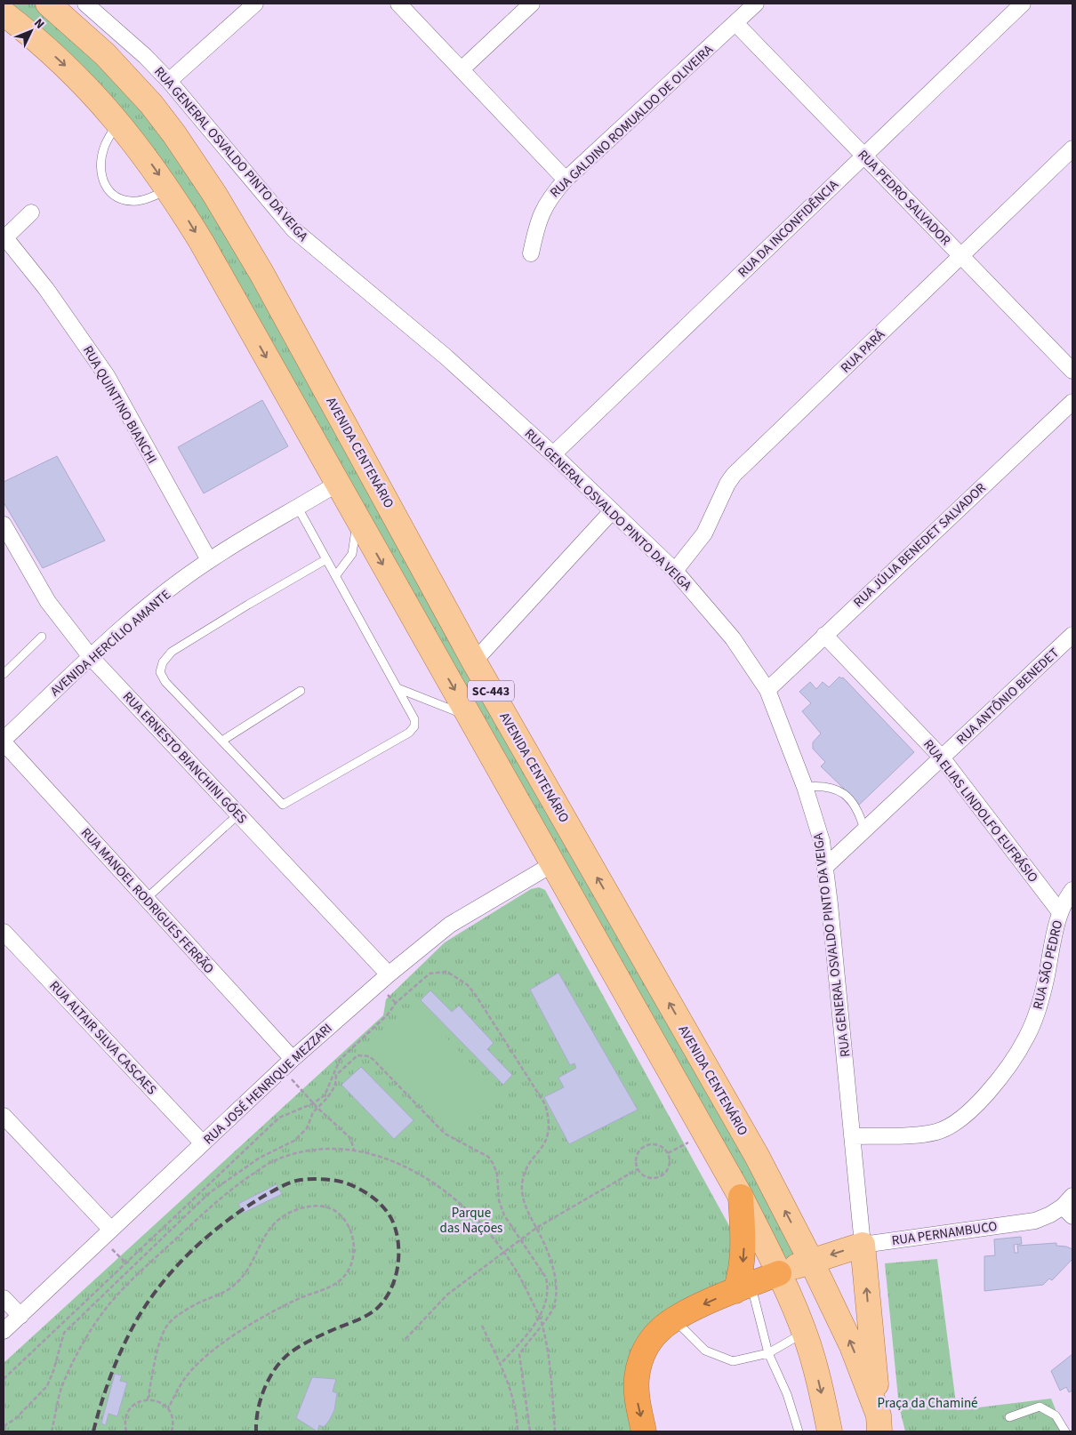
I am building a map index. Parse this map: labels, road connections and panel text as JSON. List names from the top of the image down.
{
  "streets": {
    "main road": [
      "RUA GENERAL OSVALDO PINTO DA VEIGA",
      "AVENIDA CENTENÁRIO",
      "SC-443",
      "RUA PERNAMBUCO"
    ],
    "street": [
      "RUA GALDINO ROMUALDO DE OLIVEIRA",
      "RUA PEDRO SALVADOR",
      "RUA DA INCONFIDÊNCIA",
      "RUA PARÁ",
      "RUA QUINTINO BIANCHI",
      "RUA JÚLIA BENEDET SALVADOR",
      "AVENIDA HERCÍLIO AMANTE",
      "RUA ANTÔNIO BENEDET",
      "RUA ERNESTO BIANCHINI GÓES",
      "RUA ELIAS LINDOLFO EUFRÁSIO",
      "RUA MANOEL RODRIGUES FERRÃO",
      "RUA SÃO PEDRO",
      "RUA ALTAIR SILVA CASCAES",
      "RUA JOSÉ HENRIQUE MEZZARI"
    ]
  },
  "crossings": [
    ["RUA GALDINO ROMUALDO DE OLIVEIRA", "RUA PEDRO SALVADOR"],
    ["RUA GENERAL OSVALDO PINTO DA VEIGA", "RUA DA INCONFIDÊNCIA"],
    ["RUA GENERAL OSVALDO PINTO DA VEIGA", "RUA PARÁ"],
    ["RUA GENERAL OSVALDO PINTO DA VEIGA", "AVENIDA CENTENÁRIO"],
    ["RUA GENERAL OSVALDO PINTO DA VEIGA", "RUA JÚLIA BENEDET SALVADOR"],
    ["RUA GENERAL OSVALDO PINTO DA VEIGA", "RUA ANTÔNIO BENEDET"],
    ["RUA GENERAL OSVALDO PINTO DA VEIGA", "RUA SÃO PEDRO"],
    ["RUA GENERAL OSVALDO PINTO DA VEIGA", "RUA PERNAMBUCO"],
    ["RUA PEDRO SALVADOR", "RUA DA INCONFIDÊNCIA"],
    ["RUA PEDRO SALVADOR", "RUA PARÁ"],
    ["RUA QUINTINO BIANCHI", "AVENIDA HERCÍLIO AMANTE"],
    ["AVENIDA CENTENÁRIO", "RUA PERNAMBUCO"],
    ["RUA JÚLIA BENEDET SALVADOR", "RUA ELIAS LINDOLFO EUFRÁSIO"],
    ["AVENIDA HERCÍLIO AMANTE", "RUA ERNESTO BIANCHINI GÓES"],
    ["AVENIDA HERCÍLIO AMANTE", "RUA MANOEL RODRIGUES FERRÃO"],
    ["RUA ANTÔNIO BENEDET", "RUA ELIAS LINDOLFO EUFRÁSIO"],
    ["RUA ERNESTO BIANCHINI GÓES", "RUA JOSÉ HENRIQUE MEZZARI"],
    ["RUA ELIAS LINDOLFO EUFRÁSIO", "RUA SÃO PEDRO"],
    ["RUA MANOEL RODRIGUES FERRÃO", "RUA JOSÉ HENRIQUE MEZZARI"],
    ["RUA ALTAIR SILVA CASCAES", "RUA JOSÉ HENRIQUE MEZZARI"]
  ],
  "parks": ["Parque das Nações", "Praça da Chaminé"],
  "north": "top right"
}
